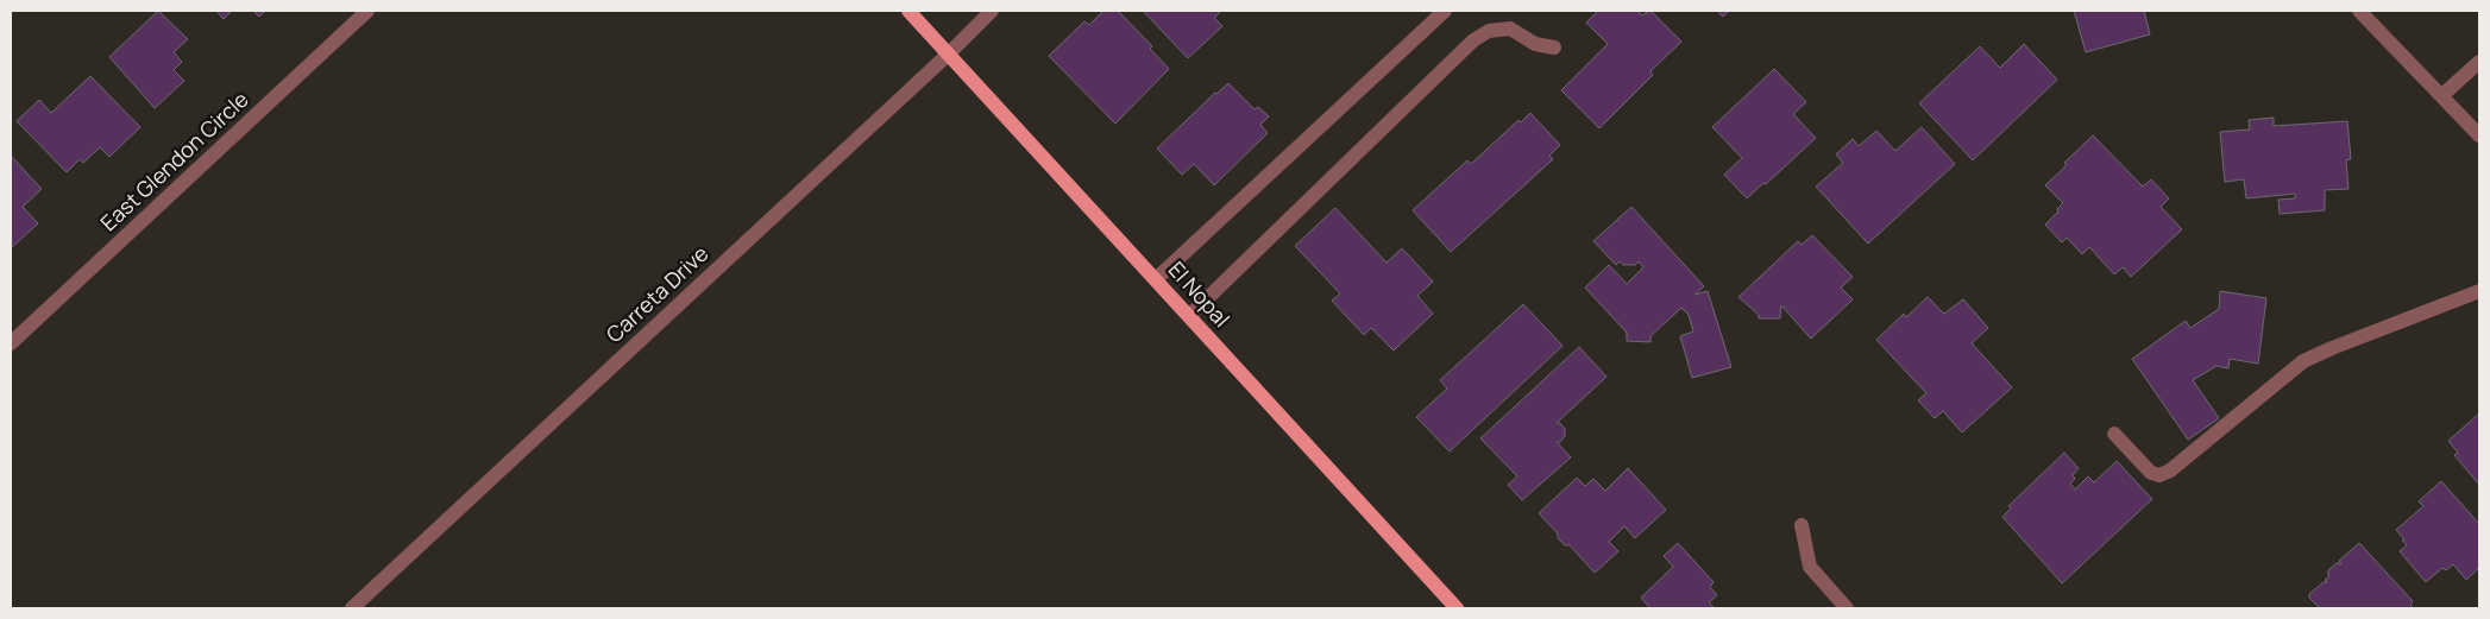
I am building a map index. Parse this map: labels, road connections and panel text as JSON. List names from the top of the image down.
{
  "streets": {
    "main road": ["El Nopal"],
    "street": ["East Glendon Circle", "Carreta Drive"]
  },
  "crossings": [
    ["Carreta Drive", "El Nopal"]
  ]
}
